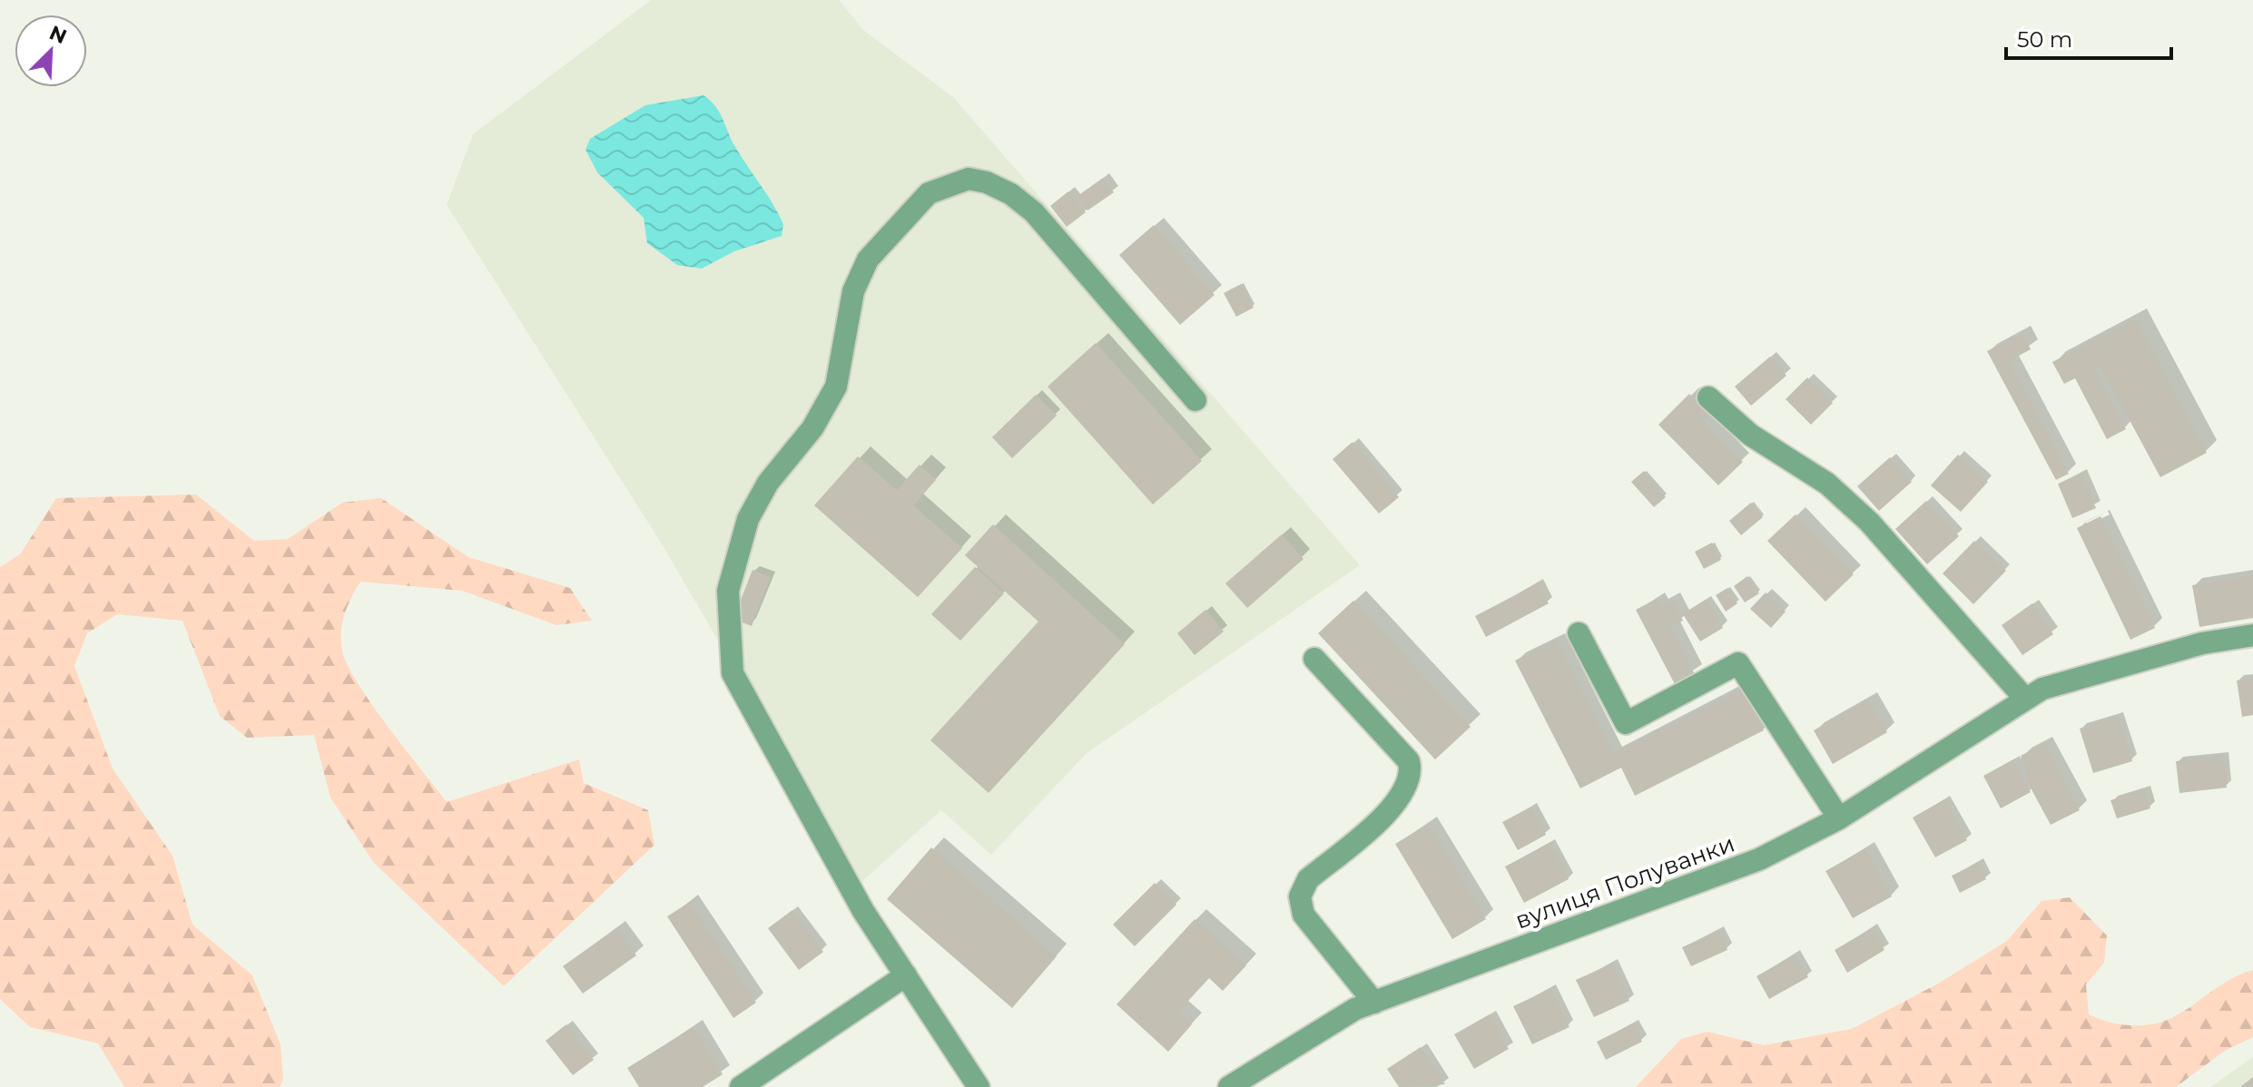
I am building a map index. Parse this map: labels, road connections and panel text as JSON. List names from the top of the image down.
{
  "streets": {
    "street": ["вулиця Полуванки"]
  },
  "scale_bar": "50 m",
  "north": "top right"
}
